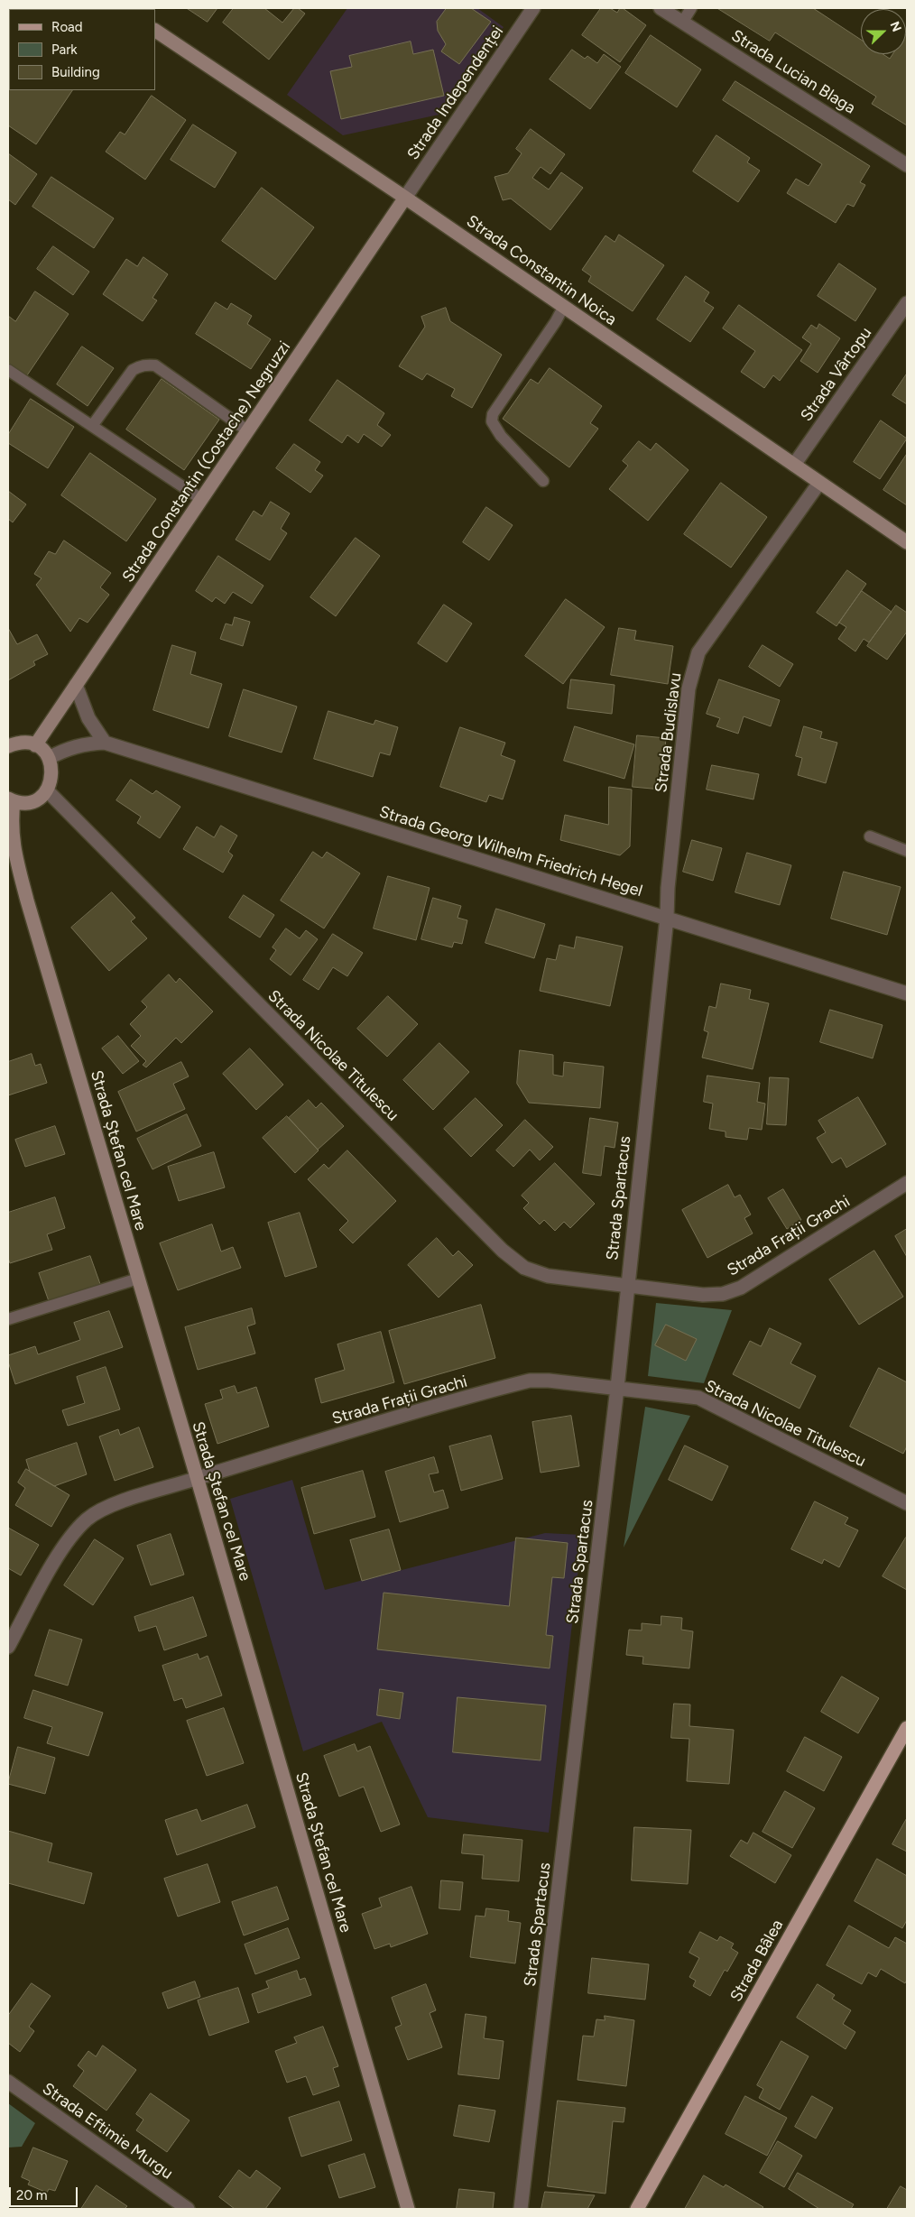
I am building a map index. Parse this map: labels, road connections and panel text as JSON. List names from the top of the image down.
{
  "streets": {
    "main road": [
      "Strada Constantin Noica",
      "Strada Constantin (Costache) Negruzzi",
      "Strada Ștefan cel Mare",
      "Strada Bâlea"
    ],
    "street": [
      "Strada Lucian Blaga",
      "Strada Independenței",
      "Strada Vârtopu",
      "Strada Budislavu",
      "Strada Georg Wilhelm Friedrich Hegel",
      "Strada Nicolae Titulescu",
      "Strada Spartacus",
      "Strada Frații Grachi",
      "Strada Eftimie Murgu"
    ]
  },
  "crossings": [
    ["Strada Independenței", "Strada Constantin Noica"],
    ["Strada Independenței", "Strada Constantin (Costache) Negruzzi"],
    ["Strada Constantin Noica", "Strada Vârtopu"],
    ["Strada Constantin Noica", "Strada Constantin (Costache) Negruzzi"],
    ["Strada Constantin Noica", "Strada Budislavu"],
    ["Strada Budislavu", "Strada Georg Wilhelm Friedrich Hegel"],
    ["Strada Budislavu", "Strada Spartacus"],
    ["Strada Georg Wilhelm Friedrich Hegel", "Strada Spartacus"],
    ["Strada Nicolae Titulescu", "Strada Spartacus"],
    ["Strada Nicolae Titulescu", "Strada Frații Grachi"],
    ["Strada Ștefan cel Mare", "Strada Frații Grachi"],
    ["Strada Spartacus", "Strada Frații Grachi"]
  ],
  "legend": ["Road", "Park", "Building"],
  "scale_bar": "20 m",
  "north": "right"
}
